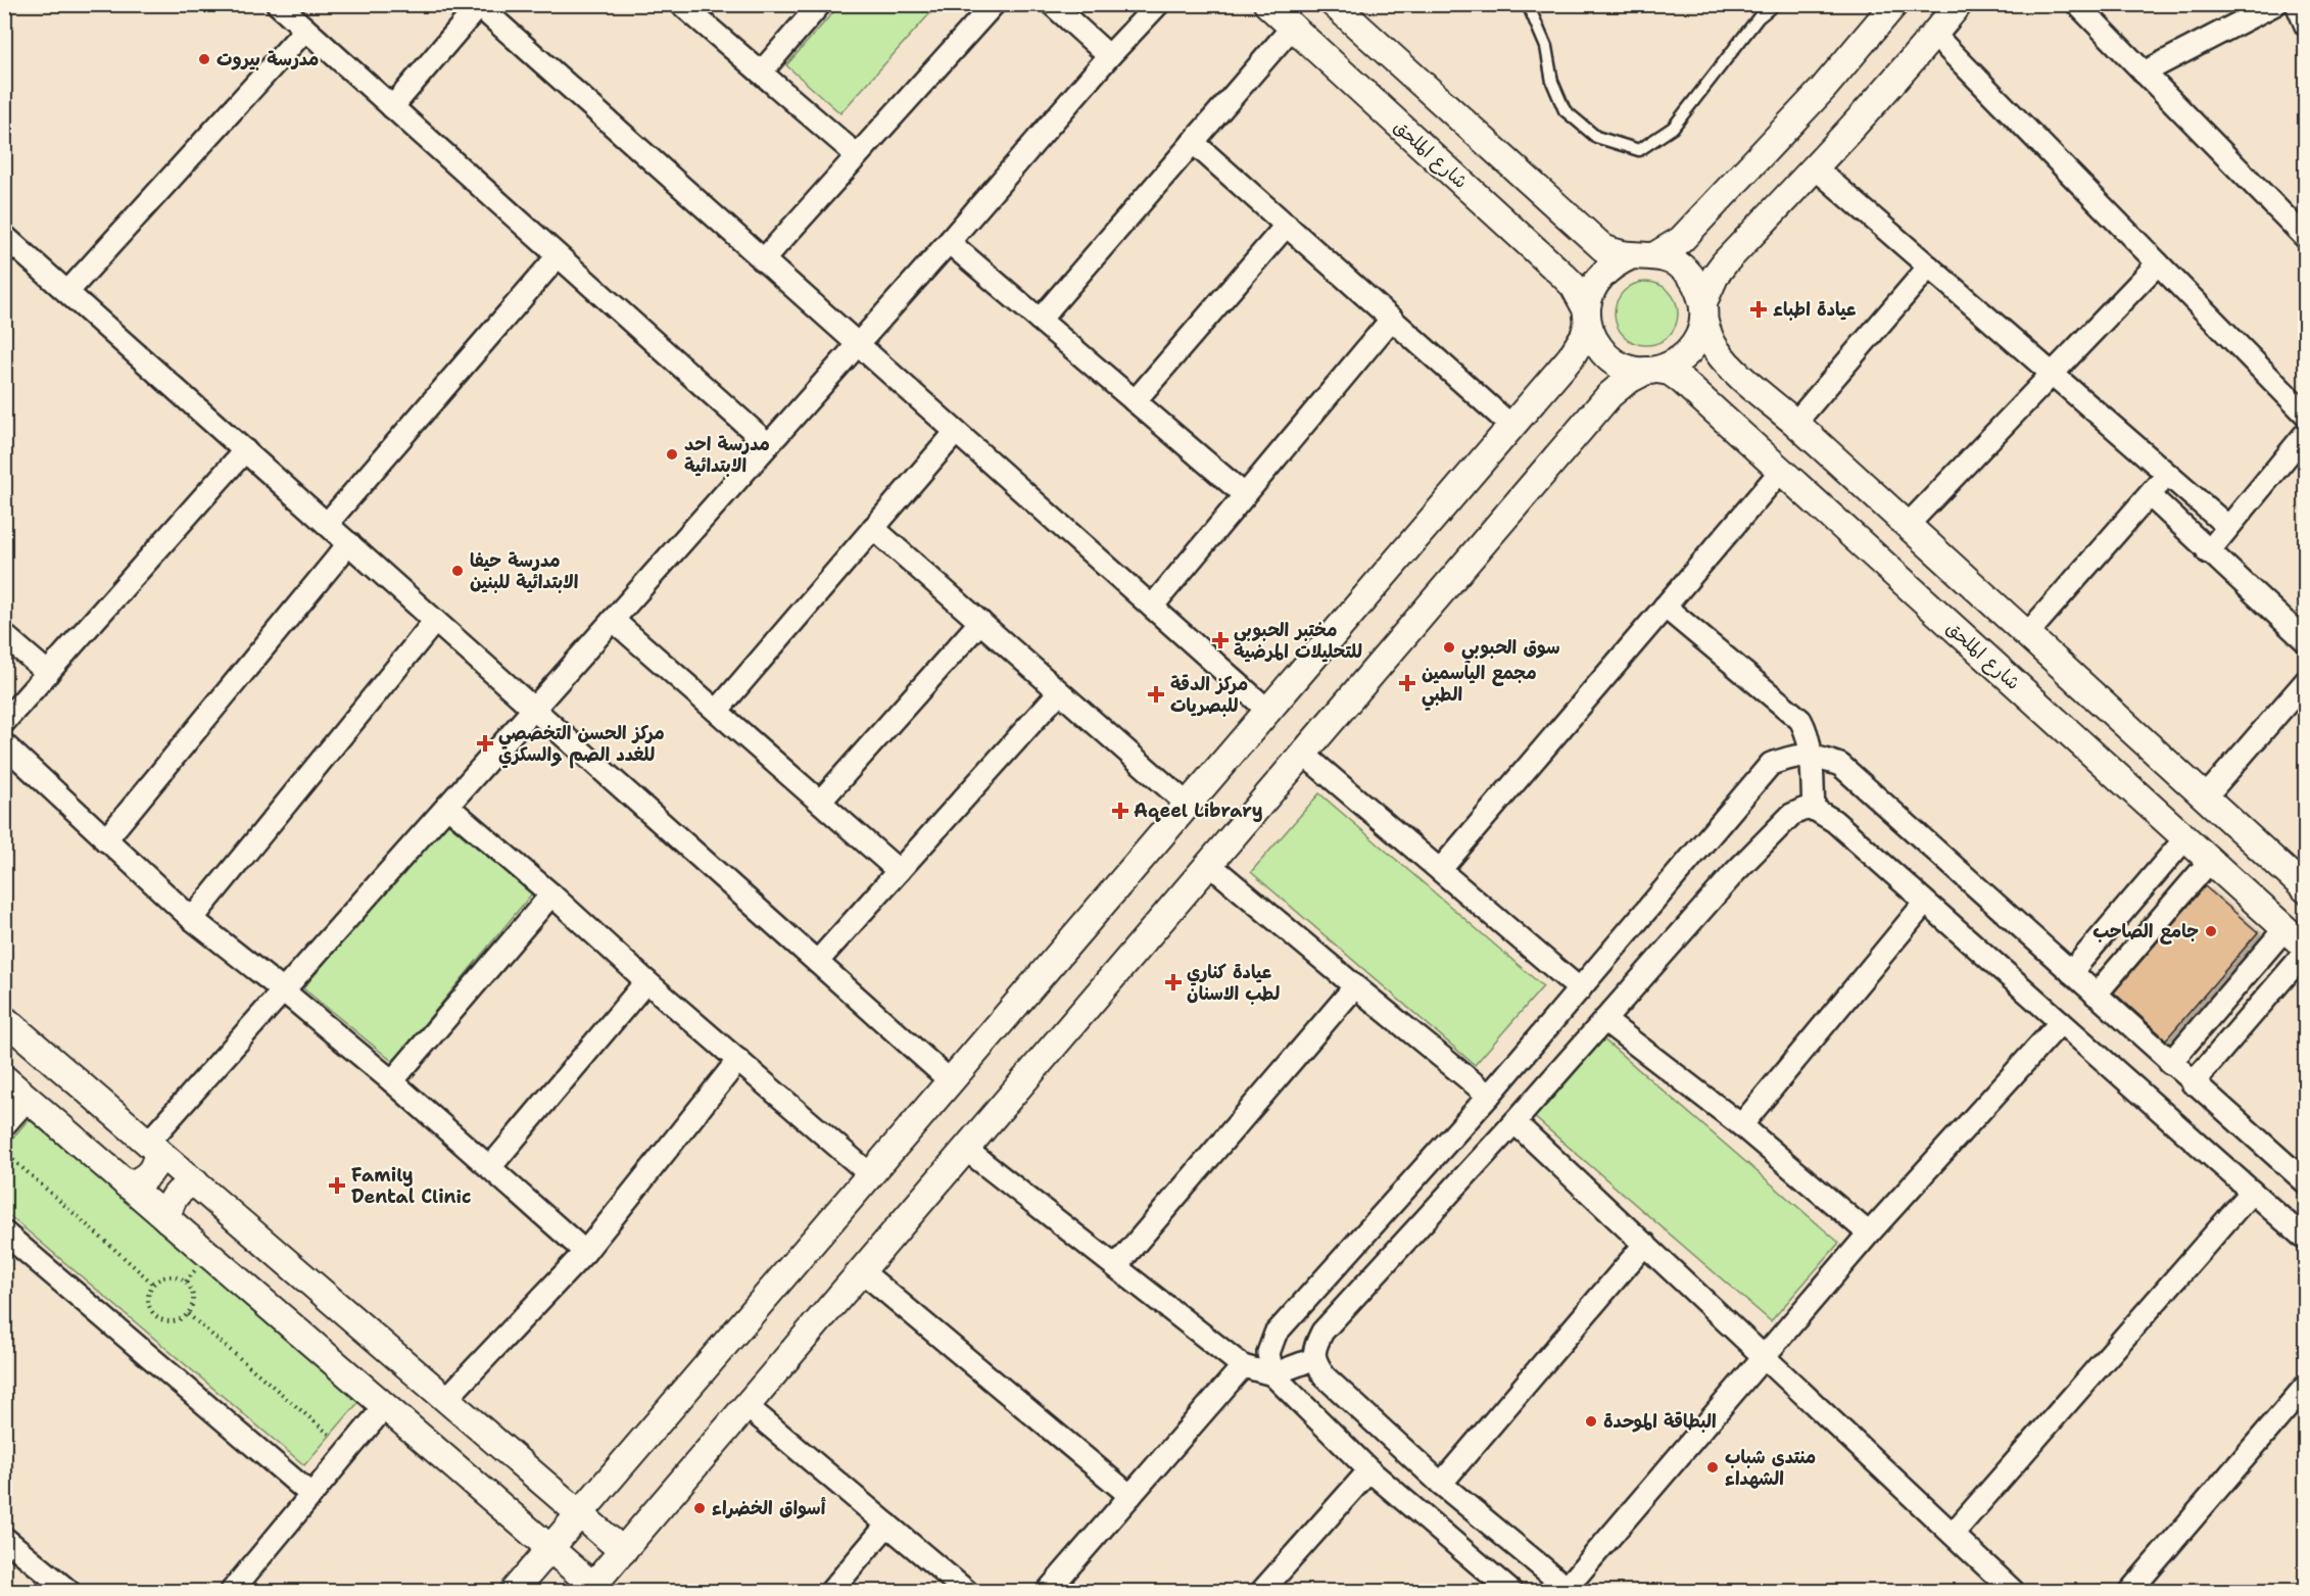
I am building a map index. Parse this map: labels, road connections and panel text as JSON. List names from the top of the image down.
{
  "streets": {
    "street": ["شارع الملحق"]
  },
  "places": {
    "other": [
      "مدرسة بيروت",
      "مدرسة احد الابتدائية",
      "مدرسة حيفا الابتدائية للبنين",
      "سوق الحبوبي",
      "جامع الصاحب",
      "البطاقة الموحدة",
      "منتدى شباب الشهداء",
      "أسواق الخضراء"
    ],
    "health": [
      "عيادة اطباء",
      "مختبر الحبوبي للتحليلات المرضية",
      "مجمع الياسمين الطبي",
      "مركز الدقة للبصريات",
      "مركز الحسن التخصصي للغدد الصم والسكري",
      "Aqeel Library",
      "عيادة كناري لطب الاسنان",
      "Family Dental Clinic"
    ]
  }
}
